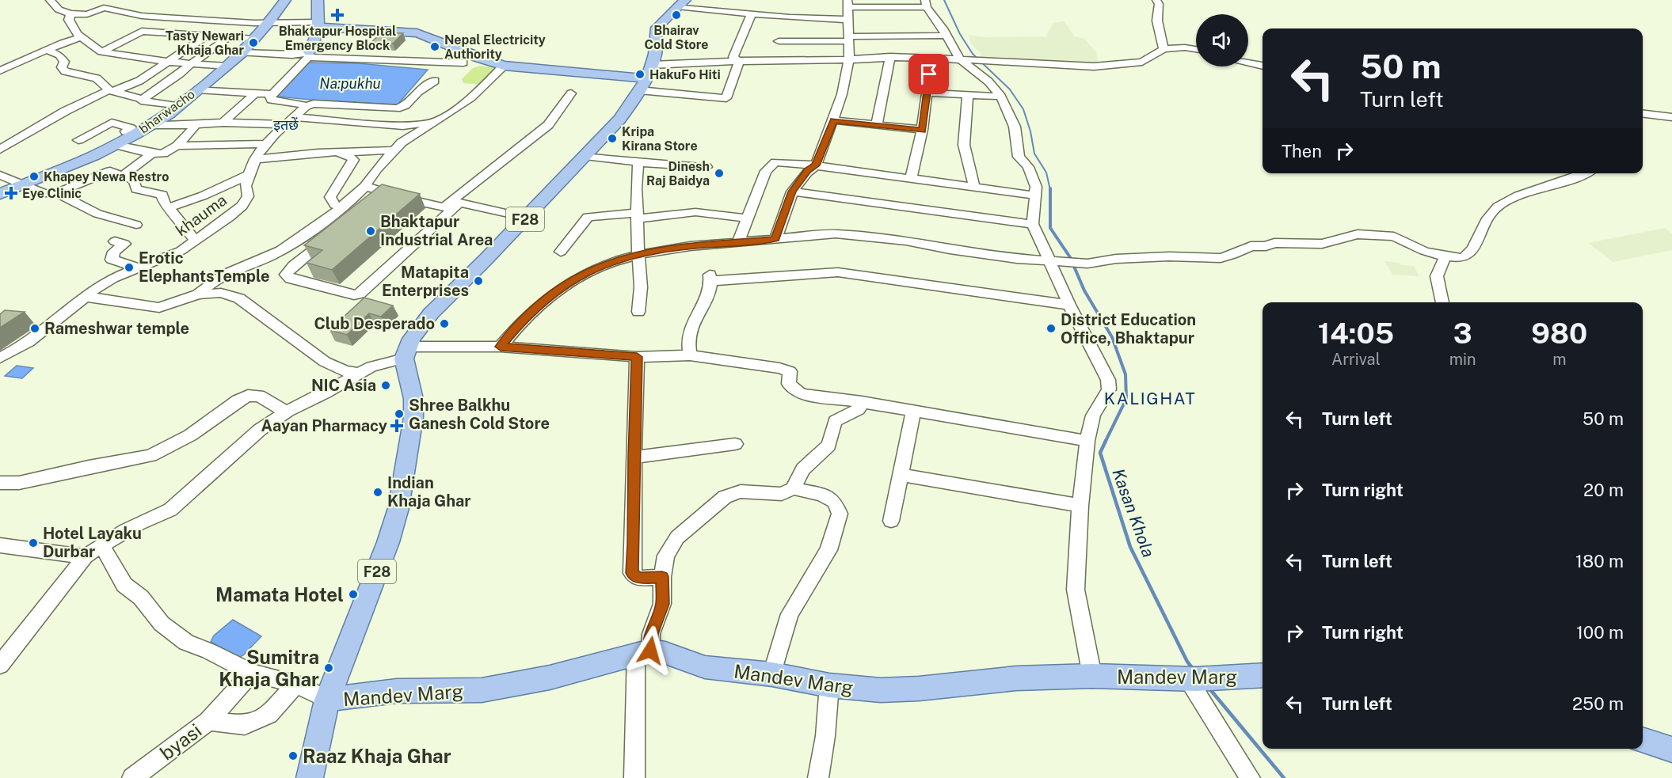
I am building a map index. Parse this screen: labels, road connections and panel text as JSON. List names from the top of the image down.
{
  "streets": {
    "main road": ["bharwacho", "F28", "Mandev Marg"],
    "street": ["khauma", "byasi"]
  },
  "crossings": [
    ["F28", "Mandev Marg"]
  ],
  "districts": ["इतछें", "KALIGHAT"],
  "water": ["Na:pukhu", "Kasan Khola"],
  "places": {
    "health": ["Bhaktapur Hospital Emergency Block", "Eye Clinic", "Aayan Pharmacy"],
    "other": [
      "Bhairav Cold Store",
      "Tasty Newari Khaja Ghar",
      "Nepal Electricity Authority",
      "HakuFo Hiti",
      "Kripa Kirana Store",
      "Dinesh Raj Baidya",
      "Khapey Newa Restro",
      "Bhaktapur Industrial Area",
      "Erotic ElephantsTemple",
      "Matapita Enterprises",
      "Club Desperado",
      "Rameshwar temple",
      "District Education Office, Bhaktapur",
      "NIC Asia",
      "Shree Balkhu Ganesh Cold Store",
      "Indian Khaja Ghar",
      "Hotel Layaku Durbar",
      "Mamata Hotel",
      "Sumitra Khaja Ghar",
      "Raaz Khaja Ghar"
    ]
  },
  "page": {
    "turn": ["50 m", "Turn left"],
    "then": "Then",
    "eta": [
      "14:05",
      "Arrival",
      "3",
      "min",
      "980",
      "m"
    ],
    "list": [
      {
        "name": "Turn left",
        "value": "50 m"
      },
      {
        "name": "Turn right",
        "value": "20 m"
      },
      {
        "name": "Turn left",
        "value": "180 m"
      },
      {
        "name": "Turn right",
        "value": "100 m"
      },
      {
        "name": "Turn left",
        "value": "250 m"
      }
    ]
  }
}
